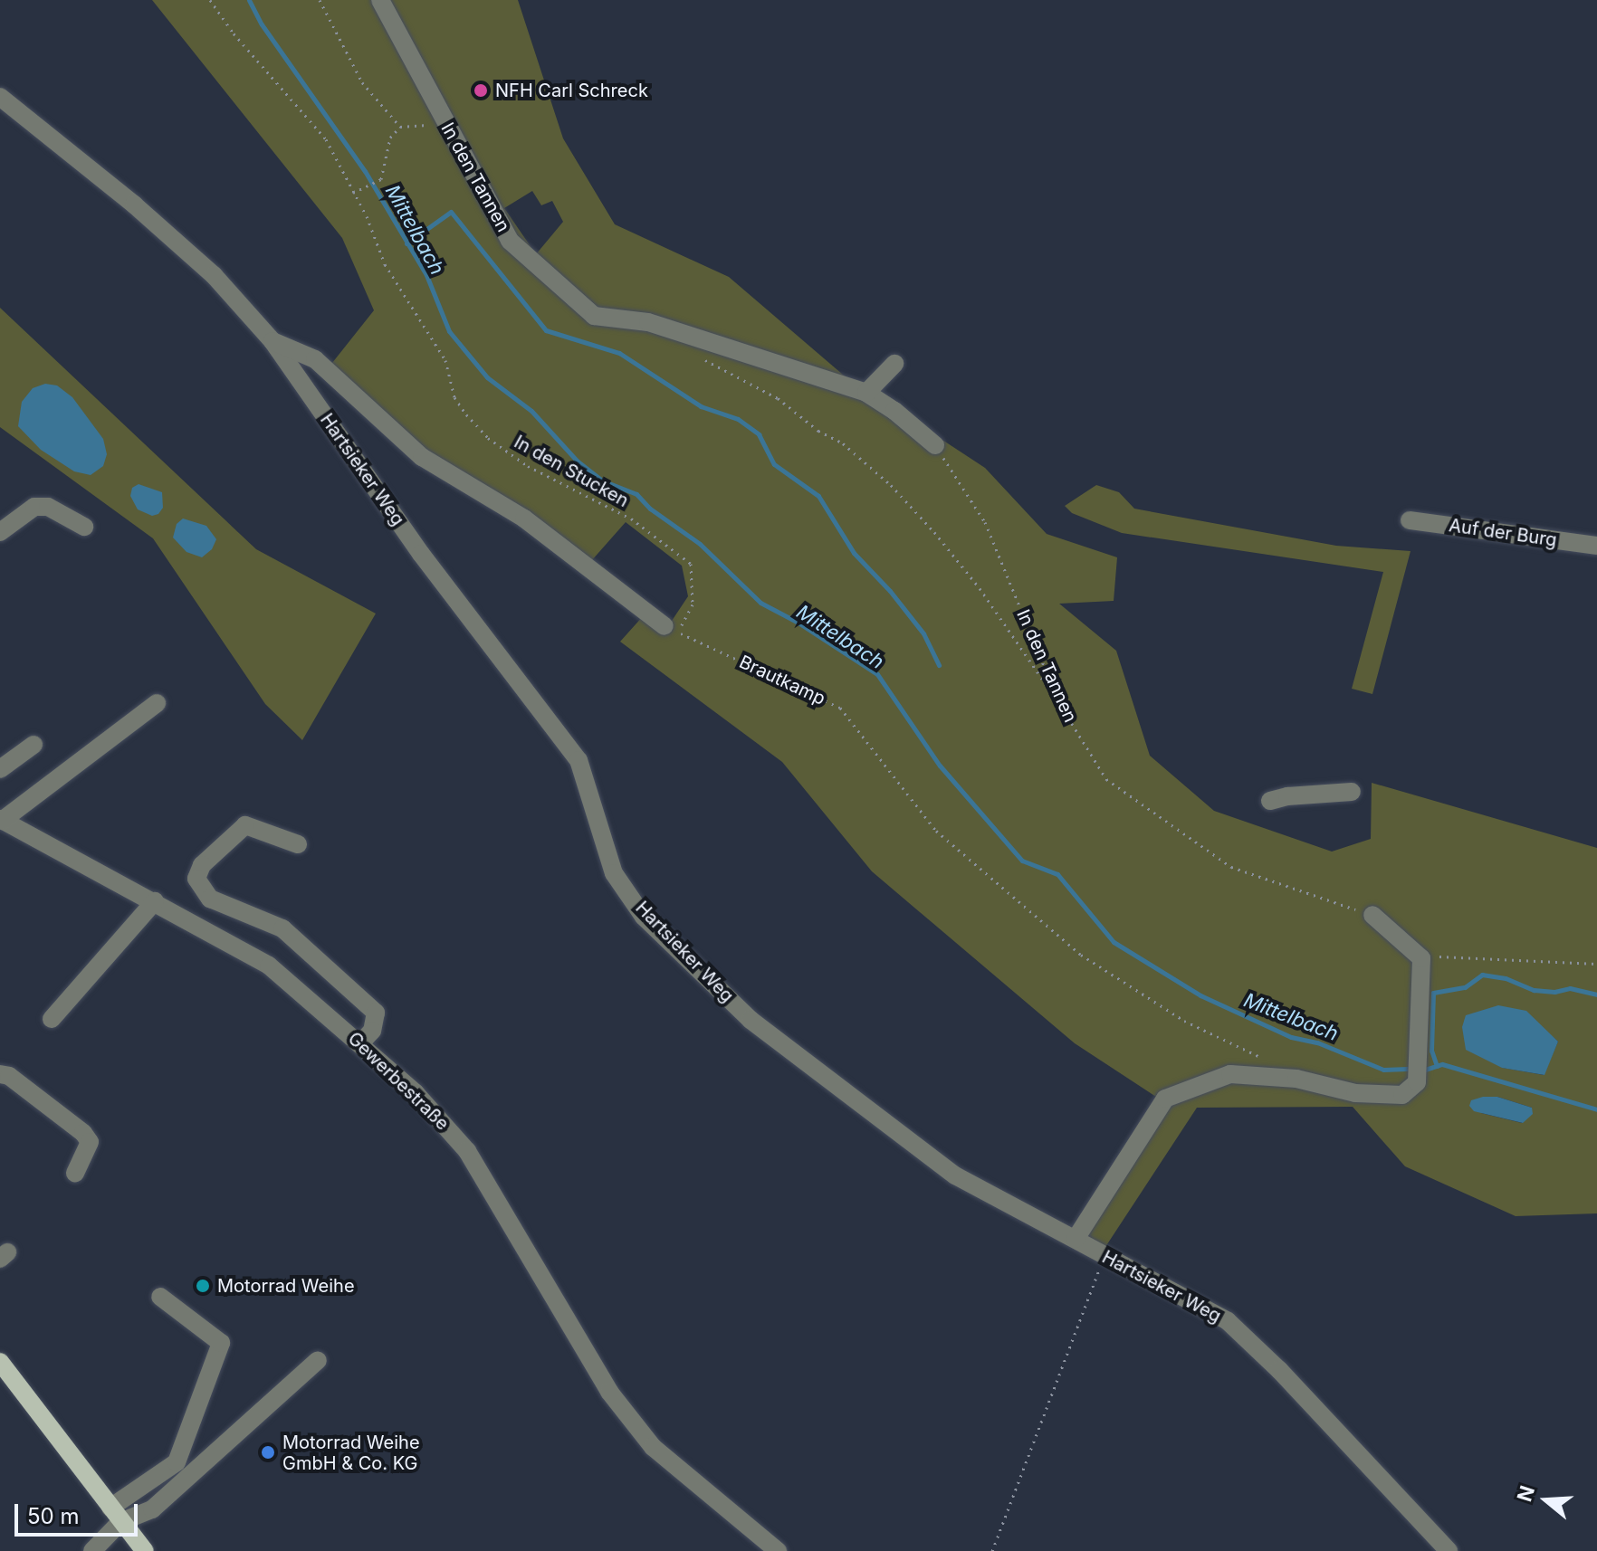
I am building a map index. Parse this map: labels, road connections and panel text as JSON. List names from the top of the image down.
{
  "streets": {
    "street": [
      "In den Tannen",
      "Hartsieker Weg",
      "Auf der Burg",
      "Gewerbestraße"
    ],
    "path": ["In den Stucken", "Brautkamp"]
  },
  "crossings": [
    ["In den Stucken", "Brautkamp"]
  ],
  "water": ["Mittelbach"],
  "places": ["NFH Carl Schreck", "Motorrad Weihe", "Motorrad Weihe GmbH & Co. KG"],
  "scale_bar": "50 m",
  "north": "left"
}
